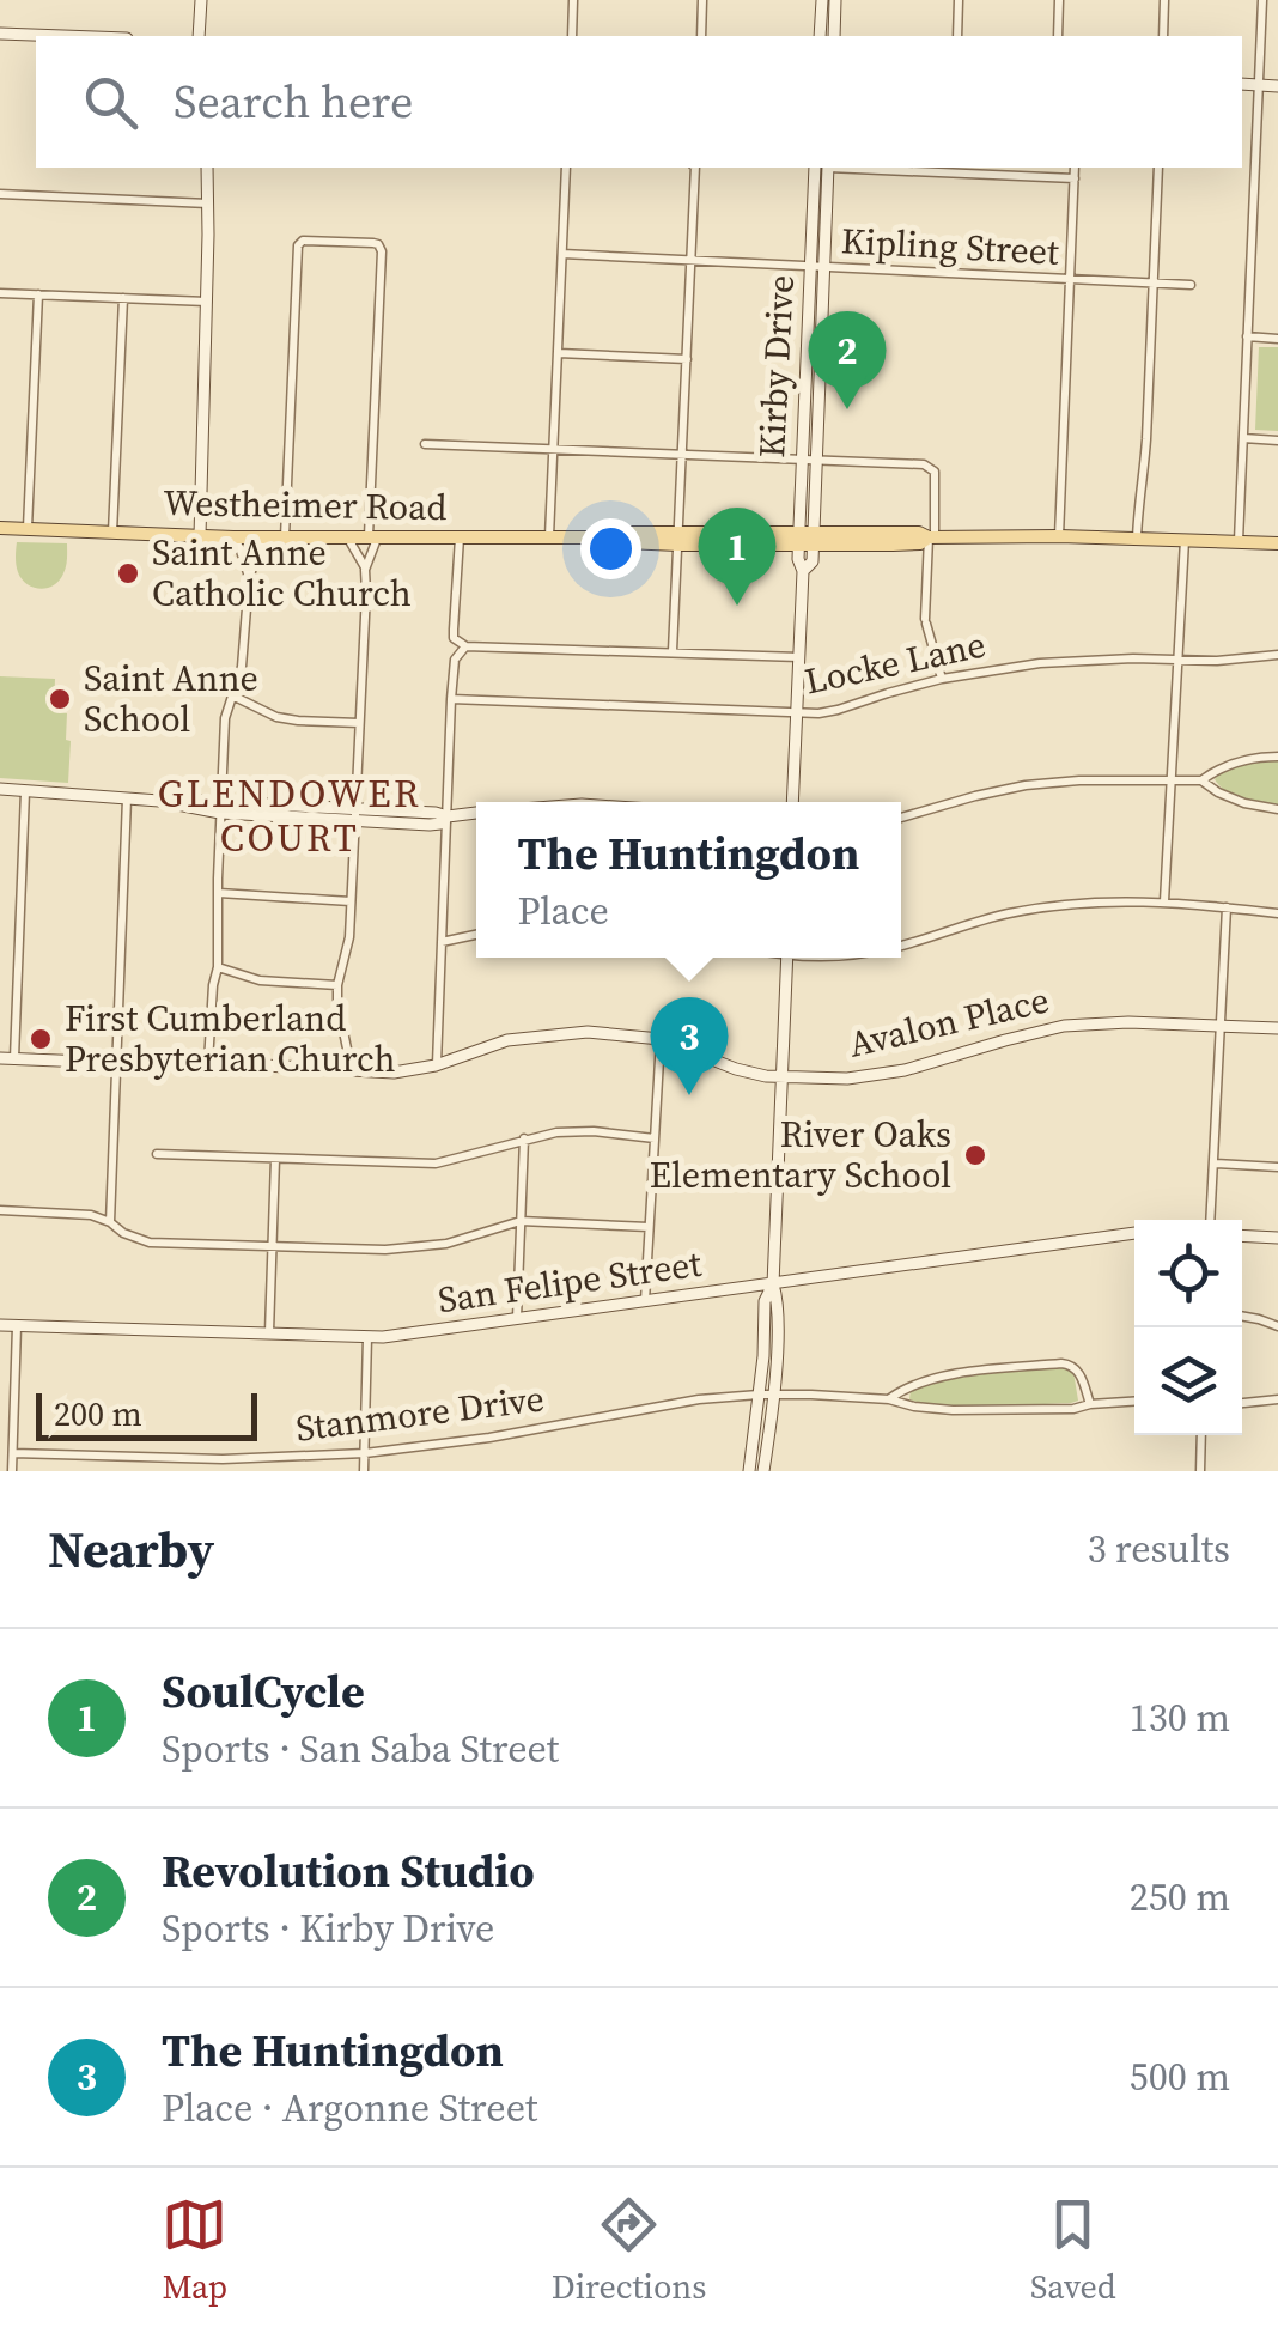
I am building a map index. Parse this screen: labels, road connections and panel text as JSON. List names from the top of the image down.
{
  "streets": {
    "main road": ["Westheimer Road"],
    "street": [
      "Kipling Street",
      "Kirby Drive",
      "Locke Lane",
      "Avalon Place",
      "San Felipe Street",
      "Stanmore Drive"
    ]
  },
  "crossings": [
    ["Kipling Street", "Kirby Drive"],
    ["Kirby Drive", "Westheimer Road"],
    ["Kirby Drive", "Locke Lane"]
  ],
  "districts": ["GLENDOWER COURT"],
  "places": [
    "Saint Anne Catholic Church",
    "Saint Anne School",
    "First Cumberland Presbyterian Church",
    "River Oaks Elementary School"
  ],
  "scale_bar": "200 m",
  "page": {
    "search": "Search here",
    "pins": ["2", "1", "3"],
    "popup": ["The Huntingdon", "Place"],
    "scale": "200 m",
    "heading": ["Nearby", "3 results"],
    "list": [
      {
        "mark": "1",
        "name": "SoulCycle",
        "note": "Sports · San Saba Street",
        "value": "130 m"
      },
      {
        "mark": "2",
        "name": "Revolution Studio",
        "note": "Sports · Kirby Drive",
        "value": "250 m"
      },
      {
        "mark": "3",
        "name": "The Huntingdon",
        "note": "Place · Argonne Street",
        "value": "500 m"
      }
    ],
    "nav": ["Map", "Directions", "Saved"]
  }
}
